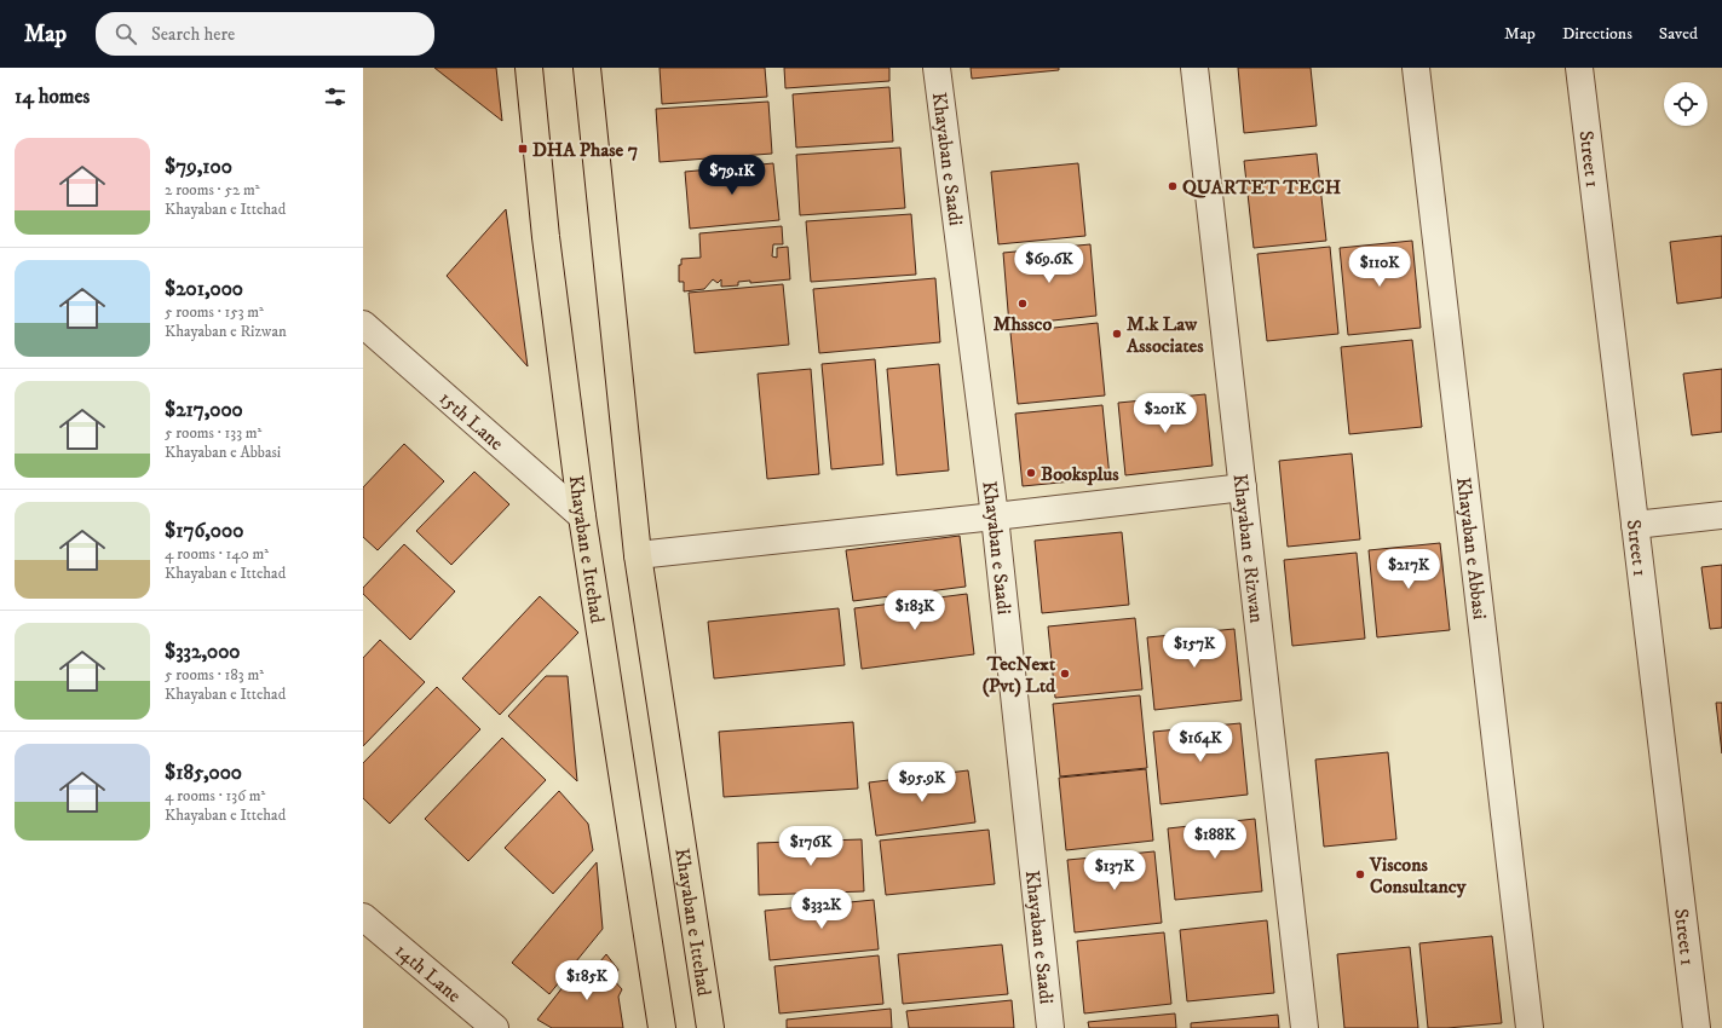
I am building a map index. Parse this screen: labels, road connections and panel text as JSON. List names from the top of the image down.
{
  "streets": {
    "main road": ["Khayaban e Ittehad"],
    "street": [
      "Khayaban e Saadi",
      "Street 1",
      "15th Lane",
      "Khayaban e Rizwan",
      "Khayaban e Abbasi",
      "14th Lane"
    ]
  },
  "crossings": [
    ["15th Lane", "Khayaban e Ittehad"]
  ],
  "places": {
    "transit": ["DHA Phase 7"],
    "other": [
      "QUARTET TECH",
      "Mhssco",
      "M.k Law Associates",
      "Booksplus",
      "TecNext (Pvt) Ltd",
      "Viscons Consultancy"
    ]
  },
  "page": {
    "header": "Map",
    "search": "Search here",
    "nav": ["Map", "Directions", "Saved"],
    "heading": "14 homes",
    "list": [
      {
        "name": "$79,100",
        "note": "2 rooms · 52 m² · Khayaban e Ittehad"
      },
      {
        "name": "$201,000",
        "note": "5 rooms · 153 m² · Khayaban e Rizwan"
      },
      {
        "name": "$217,000",
        "note": "5 rooms · 133 m² · Khayaban e Abbasi"
      },
      {
        "name": "$176,000",
        "note": "4 rooms · 140 m² · Khayaban e Ittehad"
      },
      {
        "name": "$332,000",
        "note": "5 rooms · 183 m² · Khayaban e Ittehad"
      },
      {
        "name": "$185,000",
        "note": "4 rooms · 136 m² · Khayaban e Ittehad"
      }
    ],
    "price": [
      "$79.1K",
      "$69.6K",
      "$110K",
      "$201K",
      "$217K",
      "$183K",
      "$157K",
      "$164K",
      "$95.9K",
      "$188K",
      "$176K",
      "$137K",
      "$332K",
      "$185K"
    ]
  }
}
